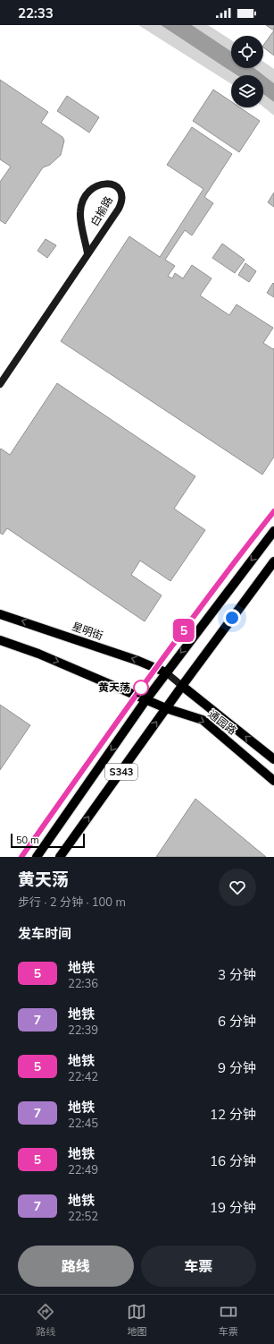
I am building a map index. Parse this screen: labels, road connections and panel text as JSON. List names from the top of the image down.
{
  "streets": {
    "main road": ["星明街", "通园路", "S343"],
    "street": ["白榆路"]
  },
  "crossings": [
    ["星明街", "通园路"],
    ["星明街", "S343"],
    ["通园路", "S343"]
  ],
  "places": ["黄天荡"],
  "lines": ["metro line 5"],
  "scale_bar": "50 m",
  "page": {
    "status": "22:33",
    "on_map": "5",
    "scale": "50 m",
    "heading": [
      ["黄天荡", "步行 · 2 分钟 · 100 m"],
      "发车时间"
    ],
    "list": [
      {
        "mark": "5",
        "name": "地铁",
        "note": "22:36",
        "value": "3 分钟"
      },
      {
        "mark": "7",
        "name": "地铁",
        "note": "22:39",
        "value": "6 分钟"
      },
      {
        "mark": "5",
        "name": "地铁",
        "note": "22:42",
        "value": "9 分钟"
      },
      {
        "mark": "7",
        "name": "地铁",
        "note": "22:45",
        "value": "12 分钟"
      },
      {
        "mark": "5",
        "name": "地铁",
        "note": "22:49",
        "value": "16 分钟"
      },
      {
        "mark": "7",
        "name": "地铁",
        "note": "22:52",
        "value": "19 分钟"
      }
    ],
    "buttons": ["路线", "车票"],
    "tabs": ["路线", "地图", "车票"]
  }
}
